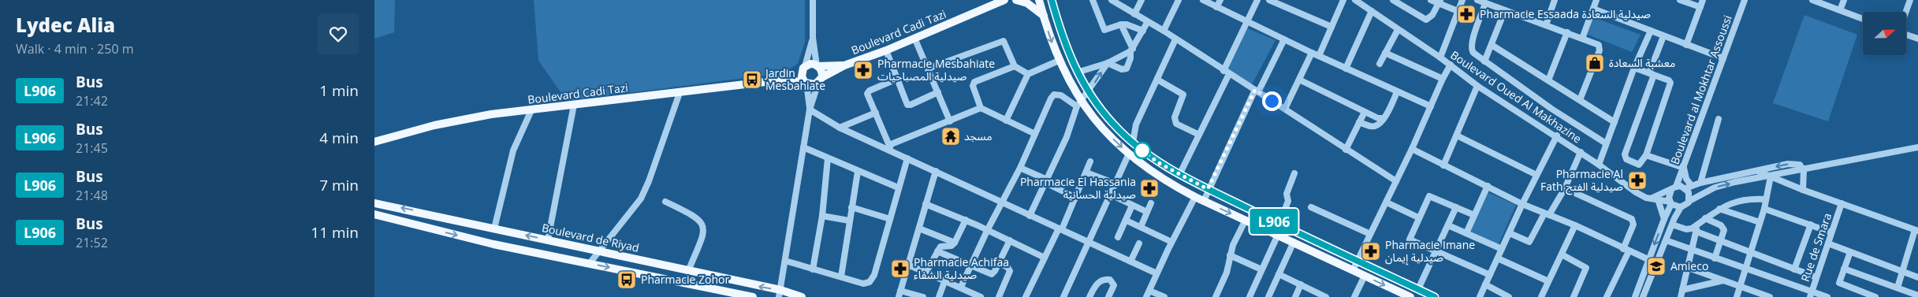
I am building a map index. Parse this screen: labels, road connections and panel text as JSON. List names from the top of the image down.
{
  "streets": {
    "main road": ["Boulevard Cadi Tazi", "Boulevard de Riyad"],
    "street": ["Boulevard al Mokhtar Assoussi", "Boulevard Oued Al Makhazine", "Rue de Smara"]
  },
  "crossings": [
    ["Boulevard al Mokhtar Assoussi", "Boulevard Oued Al Makhazine"]
  ],
  "places": {
    "pharmacy": [
      "Pharmacie Essaada صيدلية السعادة",
      "Pharmacie Mesbahiate صيدلية المصباحيات",
      "Pharmacie Al Fath صيدلية الفتح",
      "Pharmacie El Hassania صيدلية الحسانية",
      "Pharmacie Imane صيدلية إيمان",
      "Pharmacie Achifaa صيدلية الشفاء"
    ],
    "shop": ["معشبة السعادة"],
    "bus stop": ["Jardin Mesbahiate", "Pharmacie Zohor"],
    "temple": ["مسجد"],
    "school or university": ["Amieco"]
  },
  "lines": ["bus line L906"],
  "north": "right",
  "page": {
    "heading": ["Lydec Alia", "Walk · 4 min · 250 m"],
    "on_map": "L906",
    "list": [
      {
        "mark": "L906",
        "name": "Bus",
        "note": "21:42",
        "value": "1 min"
      },
      {
        "mark": "L906",
        "name": "Bus",
        "note": "21:45",
        "value": "4 min"
      },
      {
        "mark": "L906",
        "name": "Bus",
        "note": "21:48",
        "value": "7 min"
      },
      {
        "mark": "L906",
        "name": "Bus",
        "note": "21:52",
        "value": "11 min"
      }
    ]
  }
}
